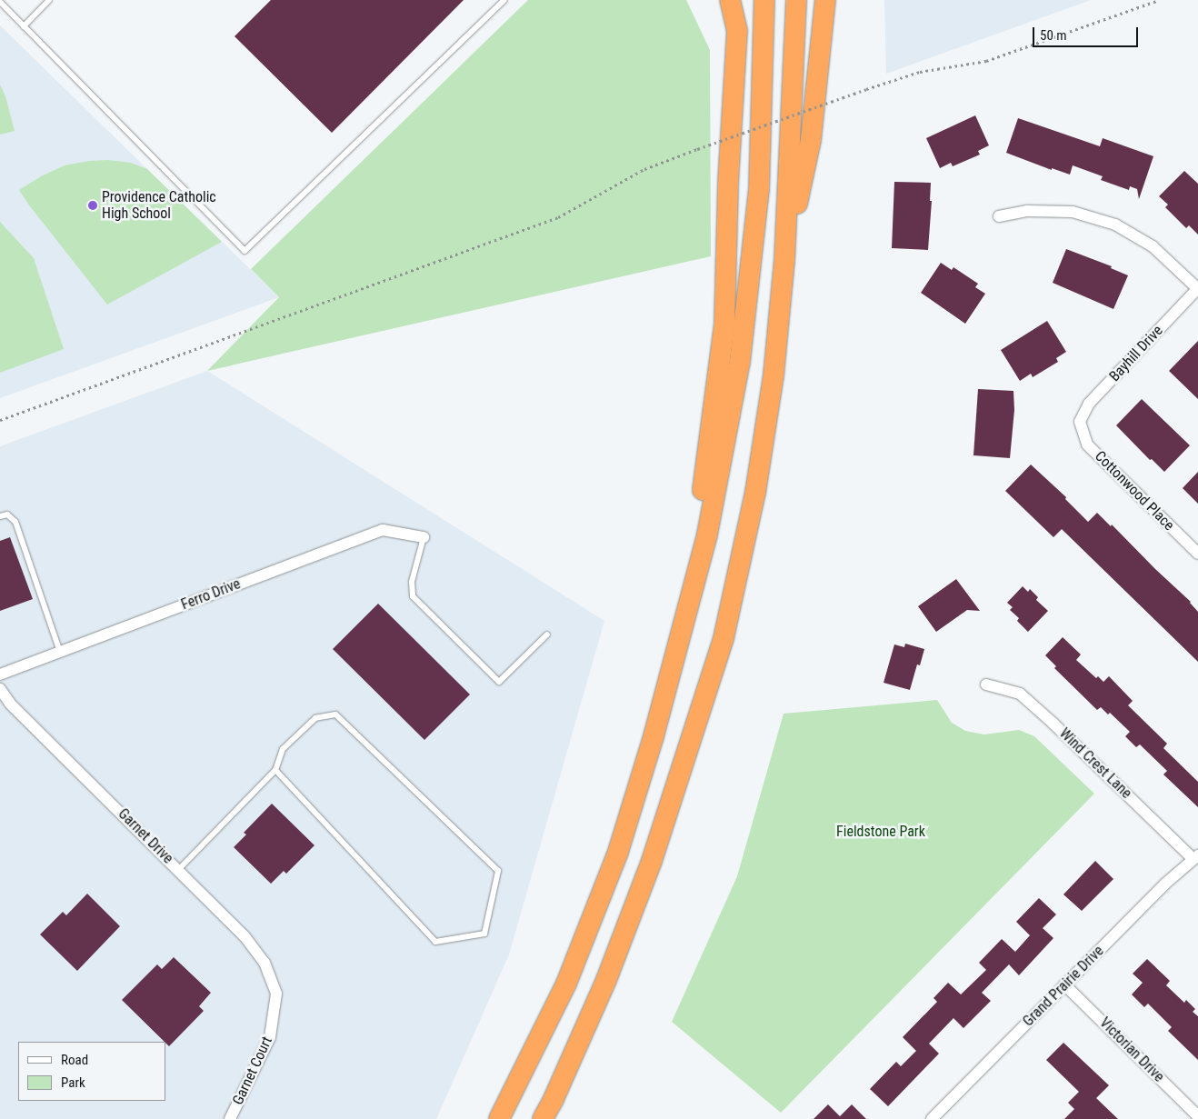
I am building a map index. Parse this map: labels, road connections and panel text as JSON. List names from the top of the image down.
{
  "streets": {
    "street": [
      "Bayhill Drive",
      "Cottonwood Place",
      "Ferro Drive",
      "Wind Crest Lane",
      "Garnet Drive",
      "Grand Prairie Drive",
      "Victorian Drive",
      "Garnet Court"
    ]
  },
  "crossings": [
    ["Bayhill Drive", "Cottonwood Place"],
    ["Wind Crest Lane", "Grand Prairie Drive"],
    ["Garnet Drive", "Garnet Court"],
    ["Grand Prairie Drive", "Victorian Drive"]
  ],
  "parks": ["Fieldstone Park"],
  "places": ["Providence Catholic High School"],
  "legend": ["Road", "Park"],
  "scale_bar": "50 m"
}
